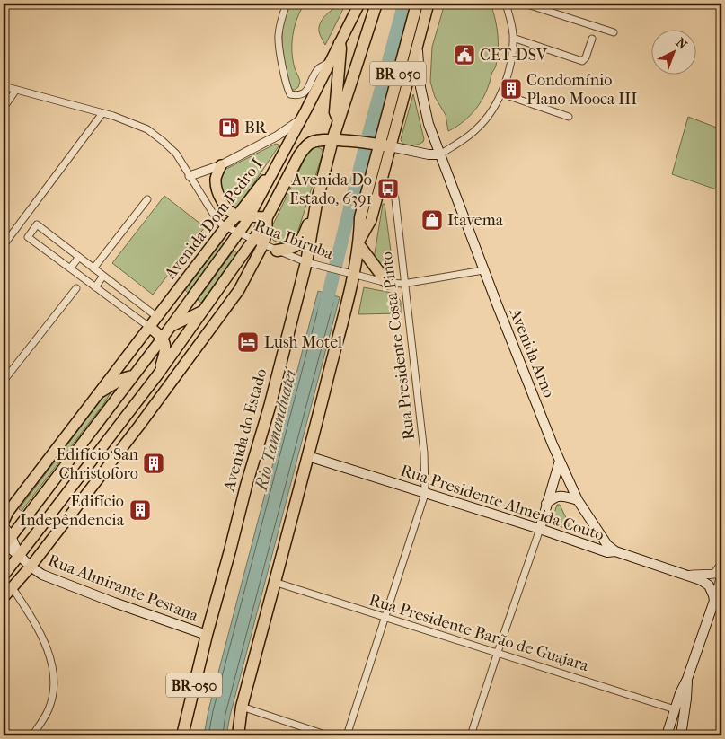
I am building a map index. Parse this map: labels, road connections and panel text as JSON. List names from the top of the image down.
{
  "streets": {
    "highway": ["BR-050", "Avenida do Estado"],
    "main road": [
      "Avenida Dom Pedro I",
      "Avenida Arno",
      "Rua Presidente Almeida Couto",
      "Rua Almirante Pestana"
    ],
    "street": ["Rua Ibiruba", "Rua Presidente Costa Pinto", "Rua Presidente Barão de Guajara"]
  },
  "crossings": [
    ["BR-050", "Rua Ibiruba"],
    ["BR-050", "Rua Presidente Almeida Couto"],
    ["BR-050", "Rua Presidente Barão de Guajara"],
    ["Avenida Dom Pedro I", "Rua Ibiruba"],
    ["Rua Ibiruba", "Rua Presidente Costa Pinto"],
    ["Rua Ibiruba", "Avenida Arno"],
    ["Rua Ibiruba", "Avenida do Estado"],
    ["Rua Presidente Costa Pinto", "Rua Presidente Almeida Couto"],
    ["Rua Presidente Costa Pinto", "Rua Presidente Barão de Guajara"],
    ["Avenida Arno", "Rua Presidente Almeida Couto"],
    ["Avenida do Estado", "Rua Almirante Pestana"]
  ],
  "water": ["Rio Tamanduateí"],
  "places": {
    "public building": ["CET-DSV"],
    "building": ["Condomínio Plano Mooca III", "Edifício San Christoforo", "Edifício Indepêndencia"],
    "fuel station": ["BR"],
    "bus stop": ["Avenida Do Estado, 6391"],
    "shop": ["Itavema"],
    "hotel": ["Lush Motel"]
  },
  "north": "top right"
}
